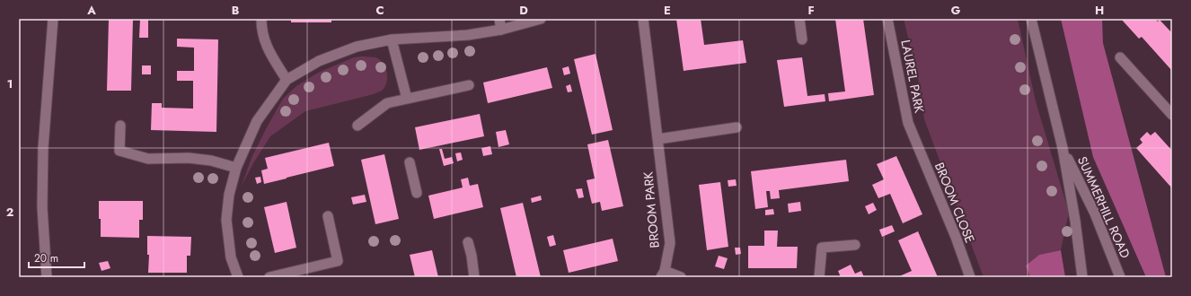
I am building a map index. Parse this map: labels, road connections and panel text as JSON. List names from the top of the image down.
{
  "streets": {
    "street": [
      "LAUREL PARK",
      "BROOM CLOSE",
      "SUMMERHILL ROAD",
      "BROOM PARK"
    ]
  },
  "crossings": [
    ["LAUREL PARK", "BROOM CLOSE"]
  ],
  "scale_bar": "20 m",
  "grid": {
    "columns": [
      "A",
      "B",
      "C",
      "D",
      "E",
      "F",
      "G",
      "H"
    ],
    "rows": ["1", "2"]
  }
}
